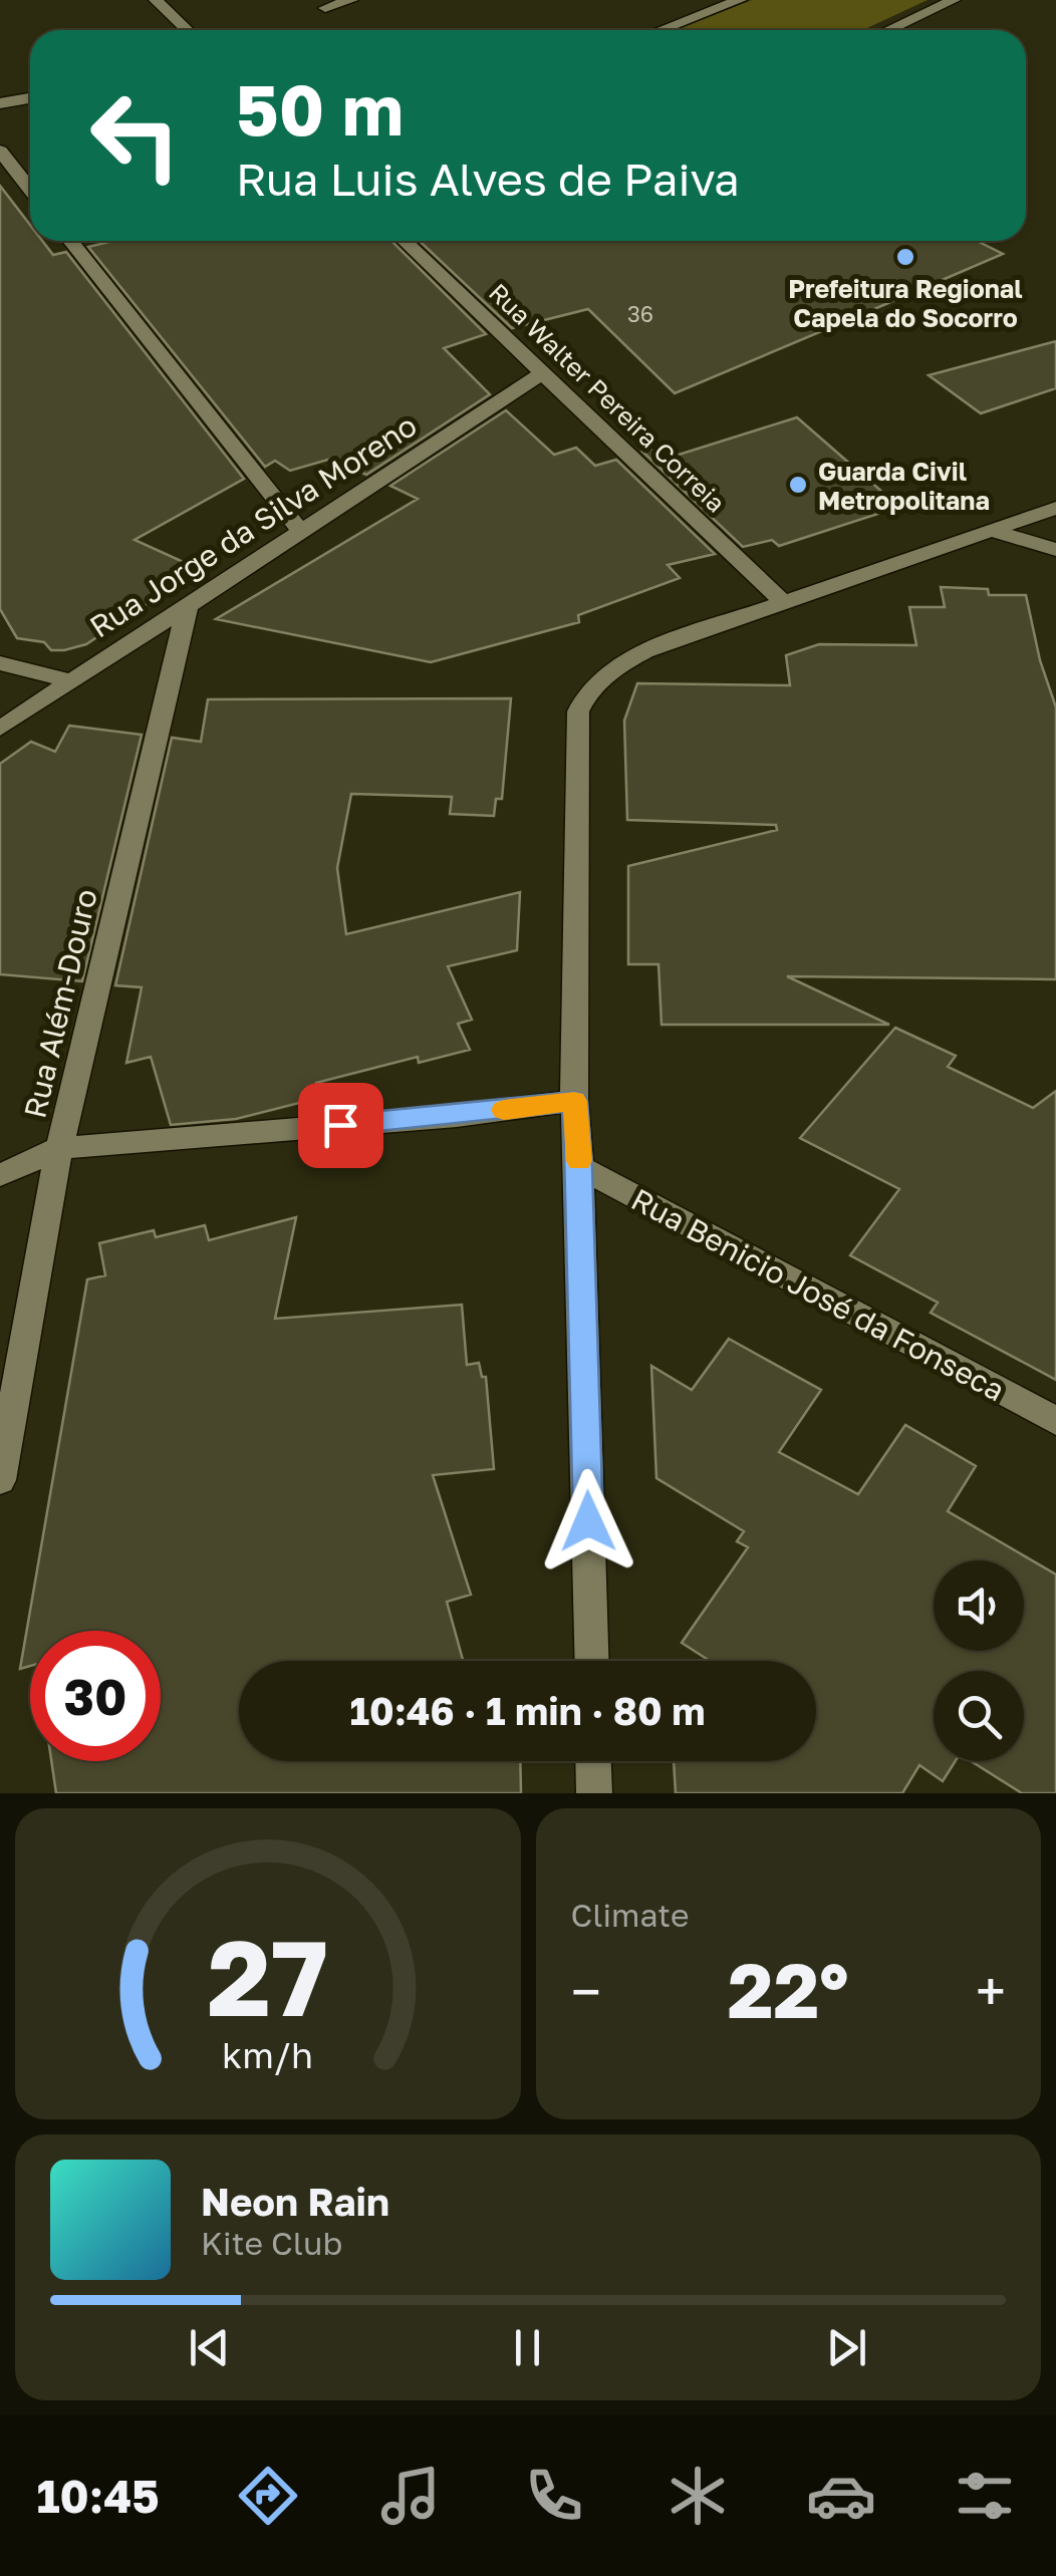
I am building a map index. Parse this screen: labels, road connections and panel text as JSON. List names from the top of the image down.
{
  "streets": {
    "street": [
      "Rua Walter Pereira Correia",
      "Rua Jorge da Silva Moreno",
      "Rua Além-Douro",
      "Rua Benicio José da Fonseca"
    ]
  },
  "crossings": [
    ["Rua Walter Pereira Correia", "Rua Jorge da Silva Moreno"],
    ["Rua Jorge da Silva Moreno", "Rua Além-Douro"]
  ],
  "places": ["Prefeitura Regional Capela do Socorro", "Guarda Civil Metropolitana"],
  "house_numbers": ["36"],
  "page": {
    "turn": ["50 m", "Rua Luis Alves de Paiva"],
    "limit": "30",
    "trip": "10:46 · 1 min · 80 m",
    "tile": "Climate",
    "heat": ["−", "22°", "+"],
    "song": ["Neon Rain", "Kite Club"],
    "tabs": "10:45",
    "gauge": ["27", "km/h"]
  }
}
